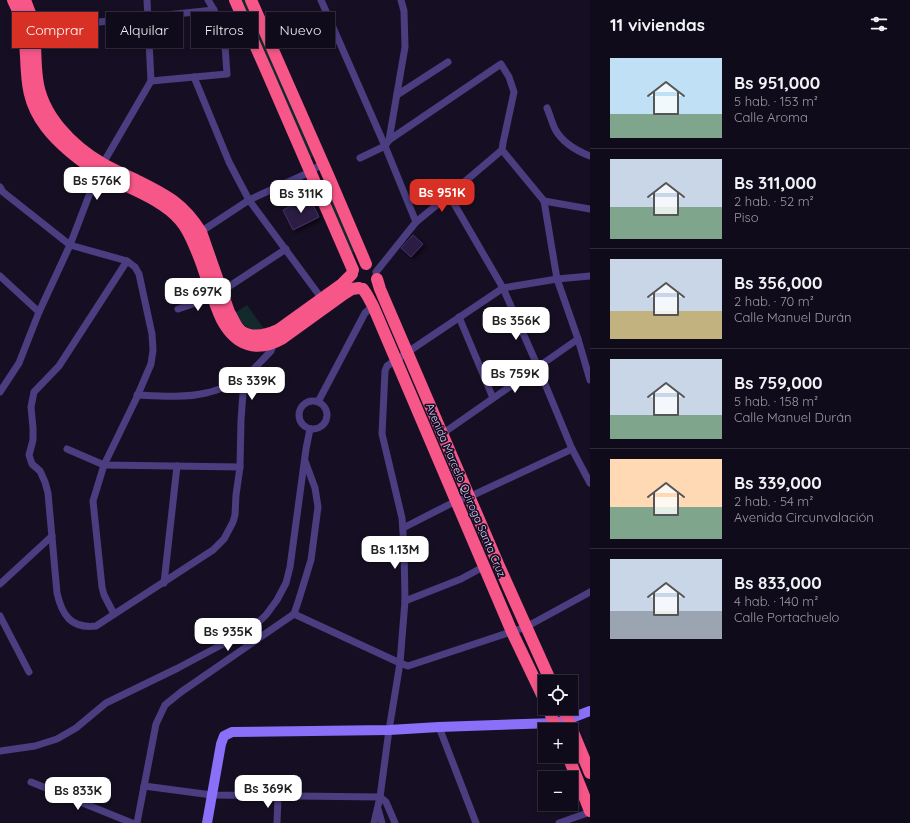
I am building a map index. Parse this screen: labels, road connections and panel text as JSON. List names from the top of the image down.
{
  "streets": {
    "highway": ["Avenida Marcelo Quiroga Santa Cruz"]
  },
  "page": {
    "heading": "11 viviendas",
    "chip": [
      "Comprar",
      "Alquilar",
      "Filtros",
      "Nuevo"
    ],
    "list": [
      {
        "name": "Bs 951,000",
        "note": "5 hab. · 153 m² · Calle Aroma"
      },
      {
        "name": "Bs 311,000",
        "note": "2 hab. · 52 m² · Piso"
      },
      {
        "name": "Bs 356,000",
        "note": "2 hab. · 70 m² · Calle Manuel Durán"
      },
      {
        "name": "Bs 759,000",
        "note": "5 hab. · 158 m² · Calle Manuel Durán"
      },
      {
        "name": "Bs 339,000",
        "note": "2 hab. · 54 m² · Avenida Circunvalación"
      },
      {
        "name": "Bs 833,000",
        "note": "4 hab. · 140 m² · Calle Portachuelo"
      }
    ],
    "price": [
      "Bs 576K",
      "Bs 951K",
      "Bs 311K",
      "Bs 697K",
      "Bs 356K",
      "Bs 759K",
      "Bs 339K",
      "Bs 1.13M",
      "Bs 935K",
      "Bs 369K",
      "Bs 833K"
    ],
    "map_buttons": ["+", "−"]
  }
}
